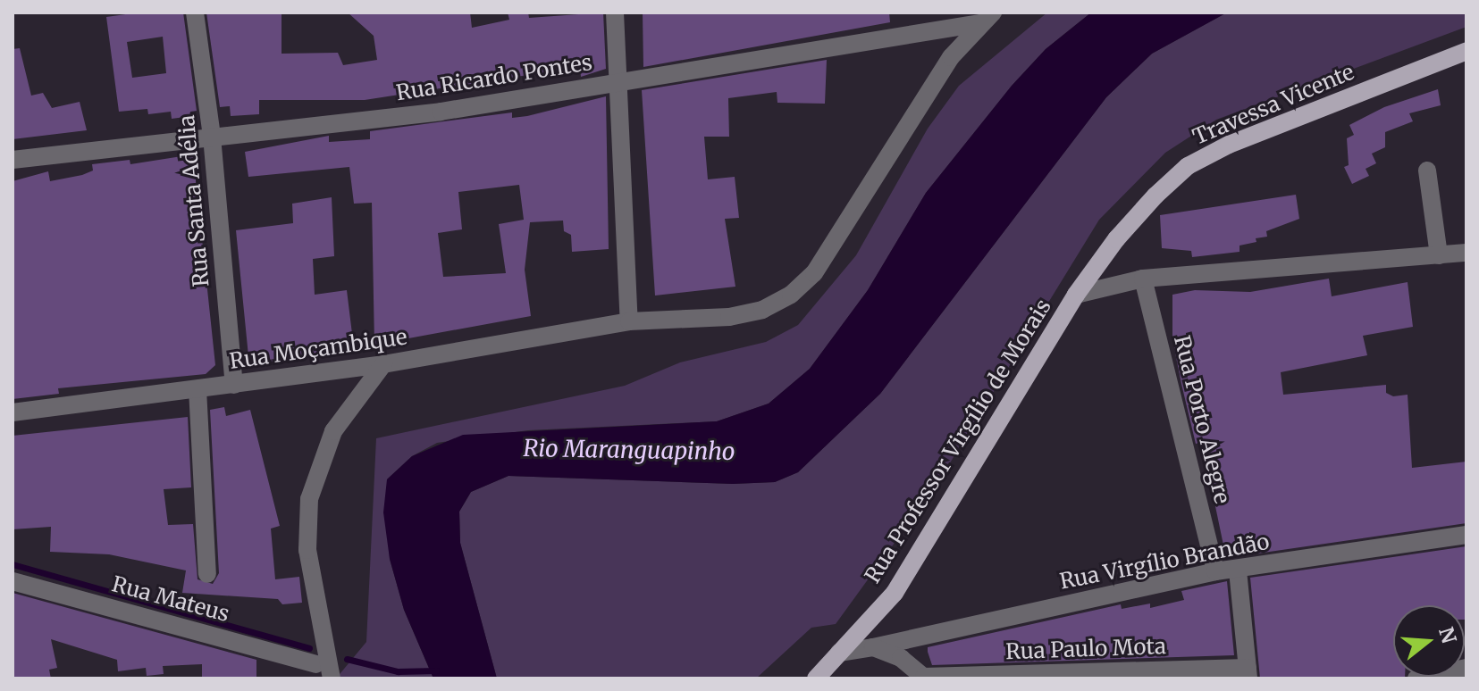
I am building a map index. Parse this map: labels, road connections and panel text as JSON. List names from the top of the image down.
{
  "streets": {
    "main road": ["Travessa Vicente", "Rua Professor Virgílio de Morais"],
    "street": [
      "Rua Ricardo Pontes",
      "Rua Santa Adélia",
      "Rua Moçambique",
      "Rua Porto Alegre",
      "Rua Virgílio Brandão",
      "Rua Mateus",
      "Rua Paulo Mota"
    ]
  },
  "crossings": [
    ["Rua Ricardo Pontes", "Rua Santa Adélia"],
    ["Rua Ricardo Pontes", "Rua Moçambique"],
    ["Travessa Vicente", "Rua Professor Virgílio de Morais"],
    ["Rua Santa Adélia", "Rua Moçambique"],
    ["Rua Porto Alegre", "Rua Professor Virgílio de Morais"],
    ["Rua Porto Alegre", "Rua Virgílio Brandão"],
    ["Rua Professor Virgílio de Morais", "Rua Virgílio Brandão"]
  ],
  "water": ["Rio Maranguapinho"],
  "north": "right"
}
